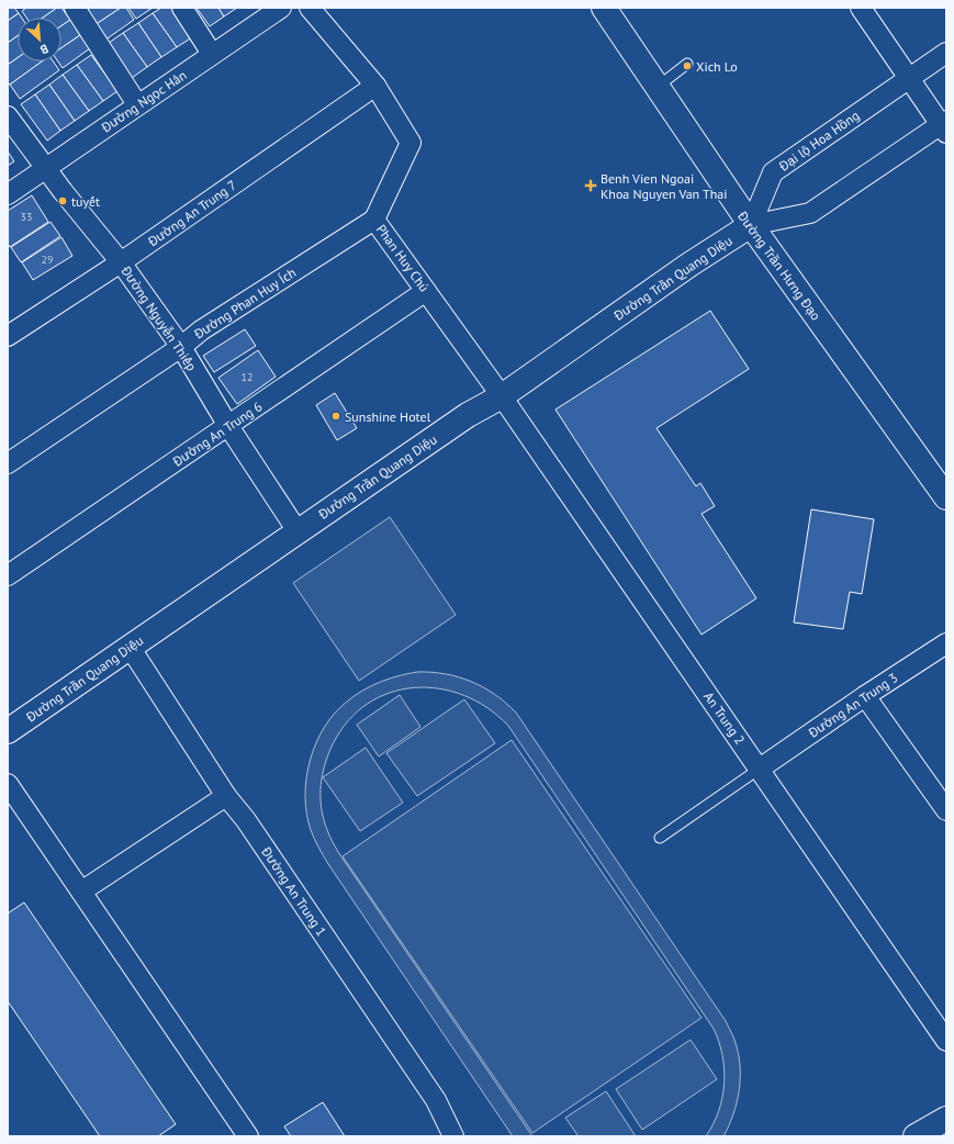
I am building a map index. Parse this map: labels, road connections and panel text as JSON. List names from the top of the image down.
{
  "streets": {
    "street": [
      "Đường Ngọc Hân",
      "Đại lộ Hoa Hồng",
      "Đường An Trung 7",
      "Phan Huy Chú",
      "Đường Trần Hưng Đạo",
      "Đường Trần Quang Diệu",
      "Đường Phan Huy Ích",
      "Đường Nguyễn Thiếp",
      "Đường An Trung 6",
      "Đường An Trung 3",
      "An Trung 2",
      "Đường An Trung 1"
    ]
  },
  "crossings": [
    ["Đường Ngọc Hân", "Đường Nguyễn Thiếp"],
    ["Đại lộ Hoa Hồng", "Đường Trần Hưng Đạo"],
    ["Đại lộ Hoa Hồng", "Đường Trần Quang Diệu"],
    ["Đường An Trung 7", "Phan Huy Chú"],
    ["Đường An Trung 7", "Đường Nguyễn Thiếp"],
    ["Phan Huy Chú", "Đường Trần Quang Diệu"],
    ["Phan Huy Chú", "Đường Phan Huy Ích"],
    ["Phan Huy Chú", "Đường An Trung 6"],
    ["Phan Huy Chú", "An Trung 2"],
    ["Đường Trần Hưng Đạo", "Đường Trần Quang Diệu"],
    ["Đường Trần Quang Diệu", "Đường Nguyễn Thiếp"],
    ["Đường Trần Quang Diệu", "An Trung 2"],
    ["Đường Trần Quang Diệu", "Đường An Trung 1"],
    ["Đường Phan Huy Ích", "Đường Nguyễn Thiếp"],
    ["Đường Nguyễn Thiếp", "Đường An Trung 6"],
    ["Đường An Trung 3", "An Trung 2"]
  ],
  "places": {
    "other": ["Xich Lo", "tuyết", "Sunshine Hotel"],
    "health": ["Benh Vien Ngoai Khoa Nguyen Van Thai"]
  },
  "house_numbers": ["33", "29", "12"],
  "north": "bottom right"
}
